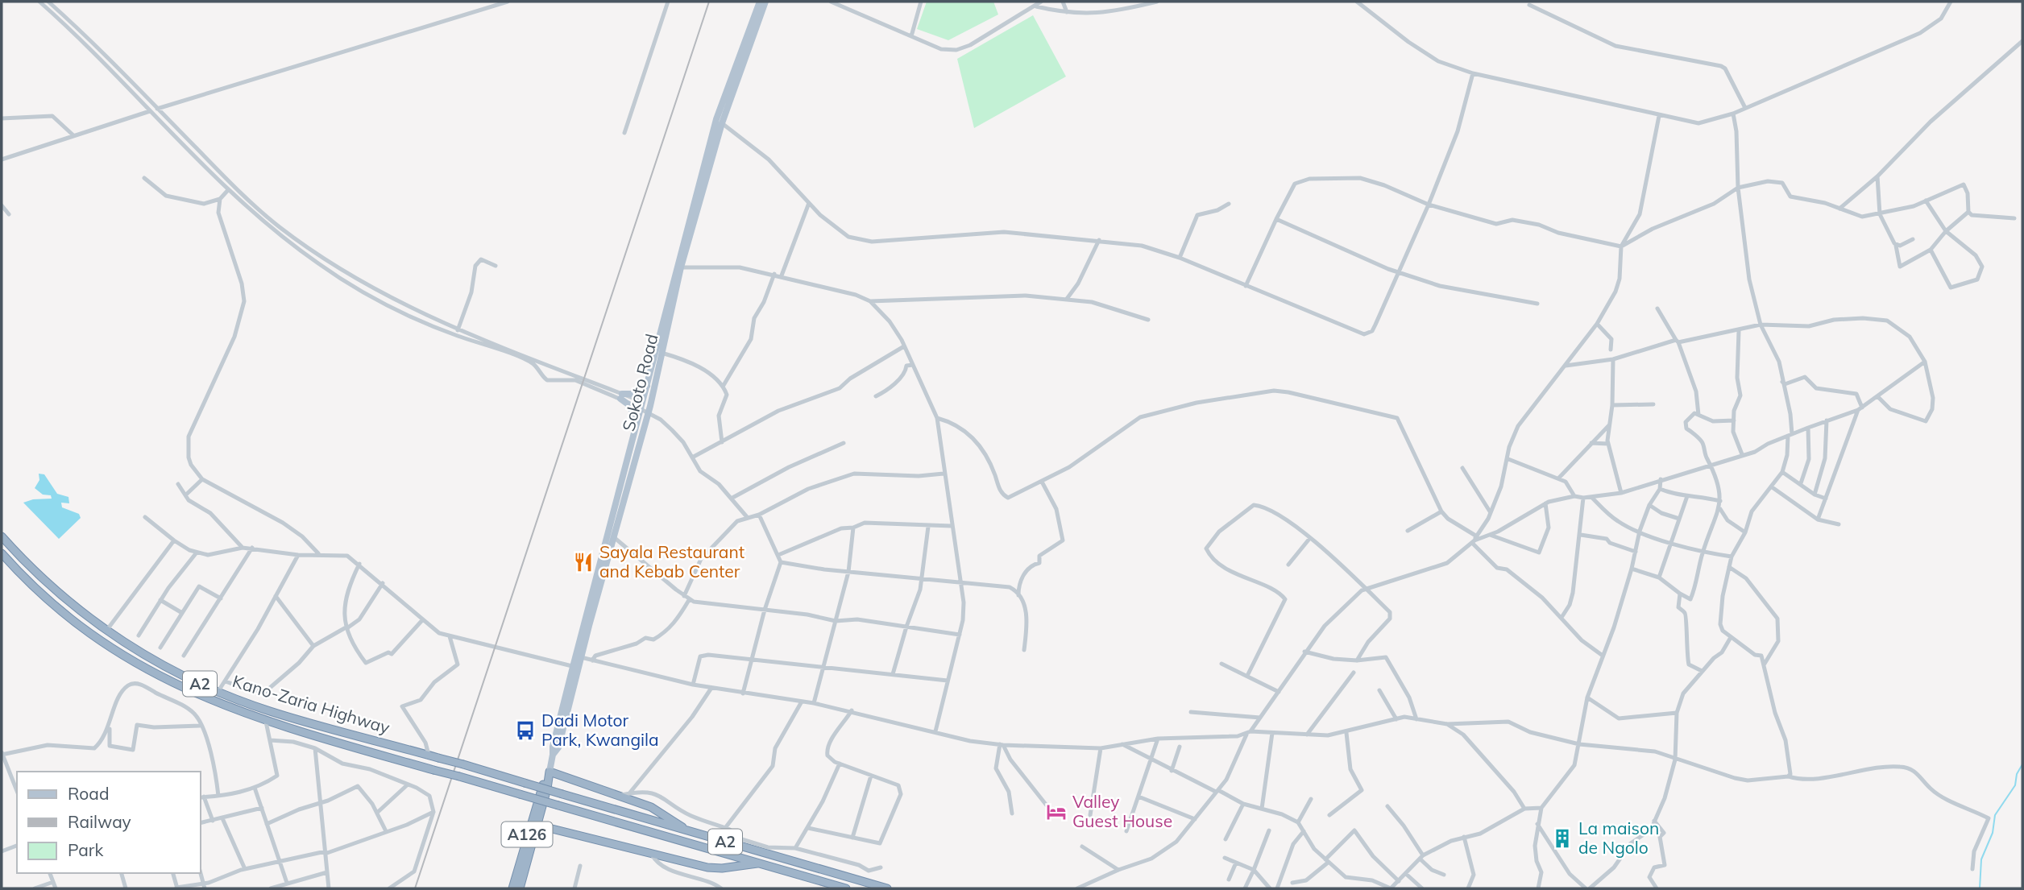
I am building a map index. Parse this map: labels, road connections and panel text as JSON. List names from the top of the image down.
{
  "streets": {
    "highway": ["A2", "Kano-Zaria Highway", "A126"],
    "main road": ["Sokoto Road"]
  },
  "crossings": [
    ["Sokoto Road", "A126"],
    ["A2", "Kano-Zaria Highway"]
  ],
  "places": {
    "restaurant": ["Sayala Restaurant and Kebab Center"],
    "bus stop": ["Dadi Motor Park, Kwangila"],
    "hotel": ["Valley Guest House"],
    "building": ["La maison de Ngolo"]
  },
  "legend": ["Road", "Railway", "Park"]
}
